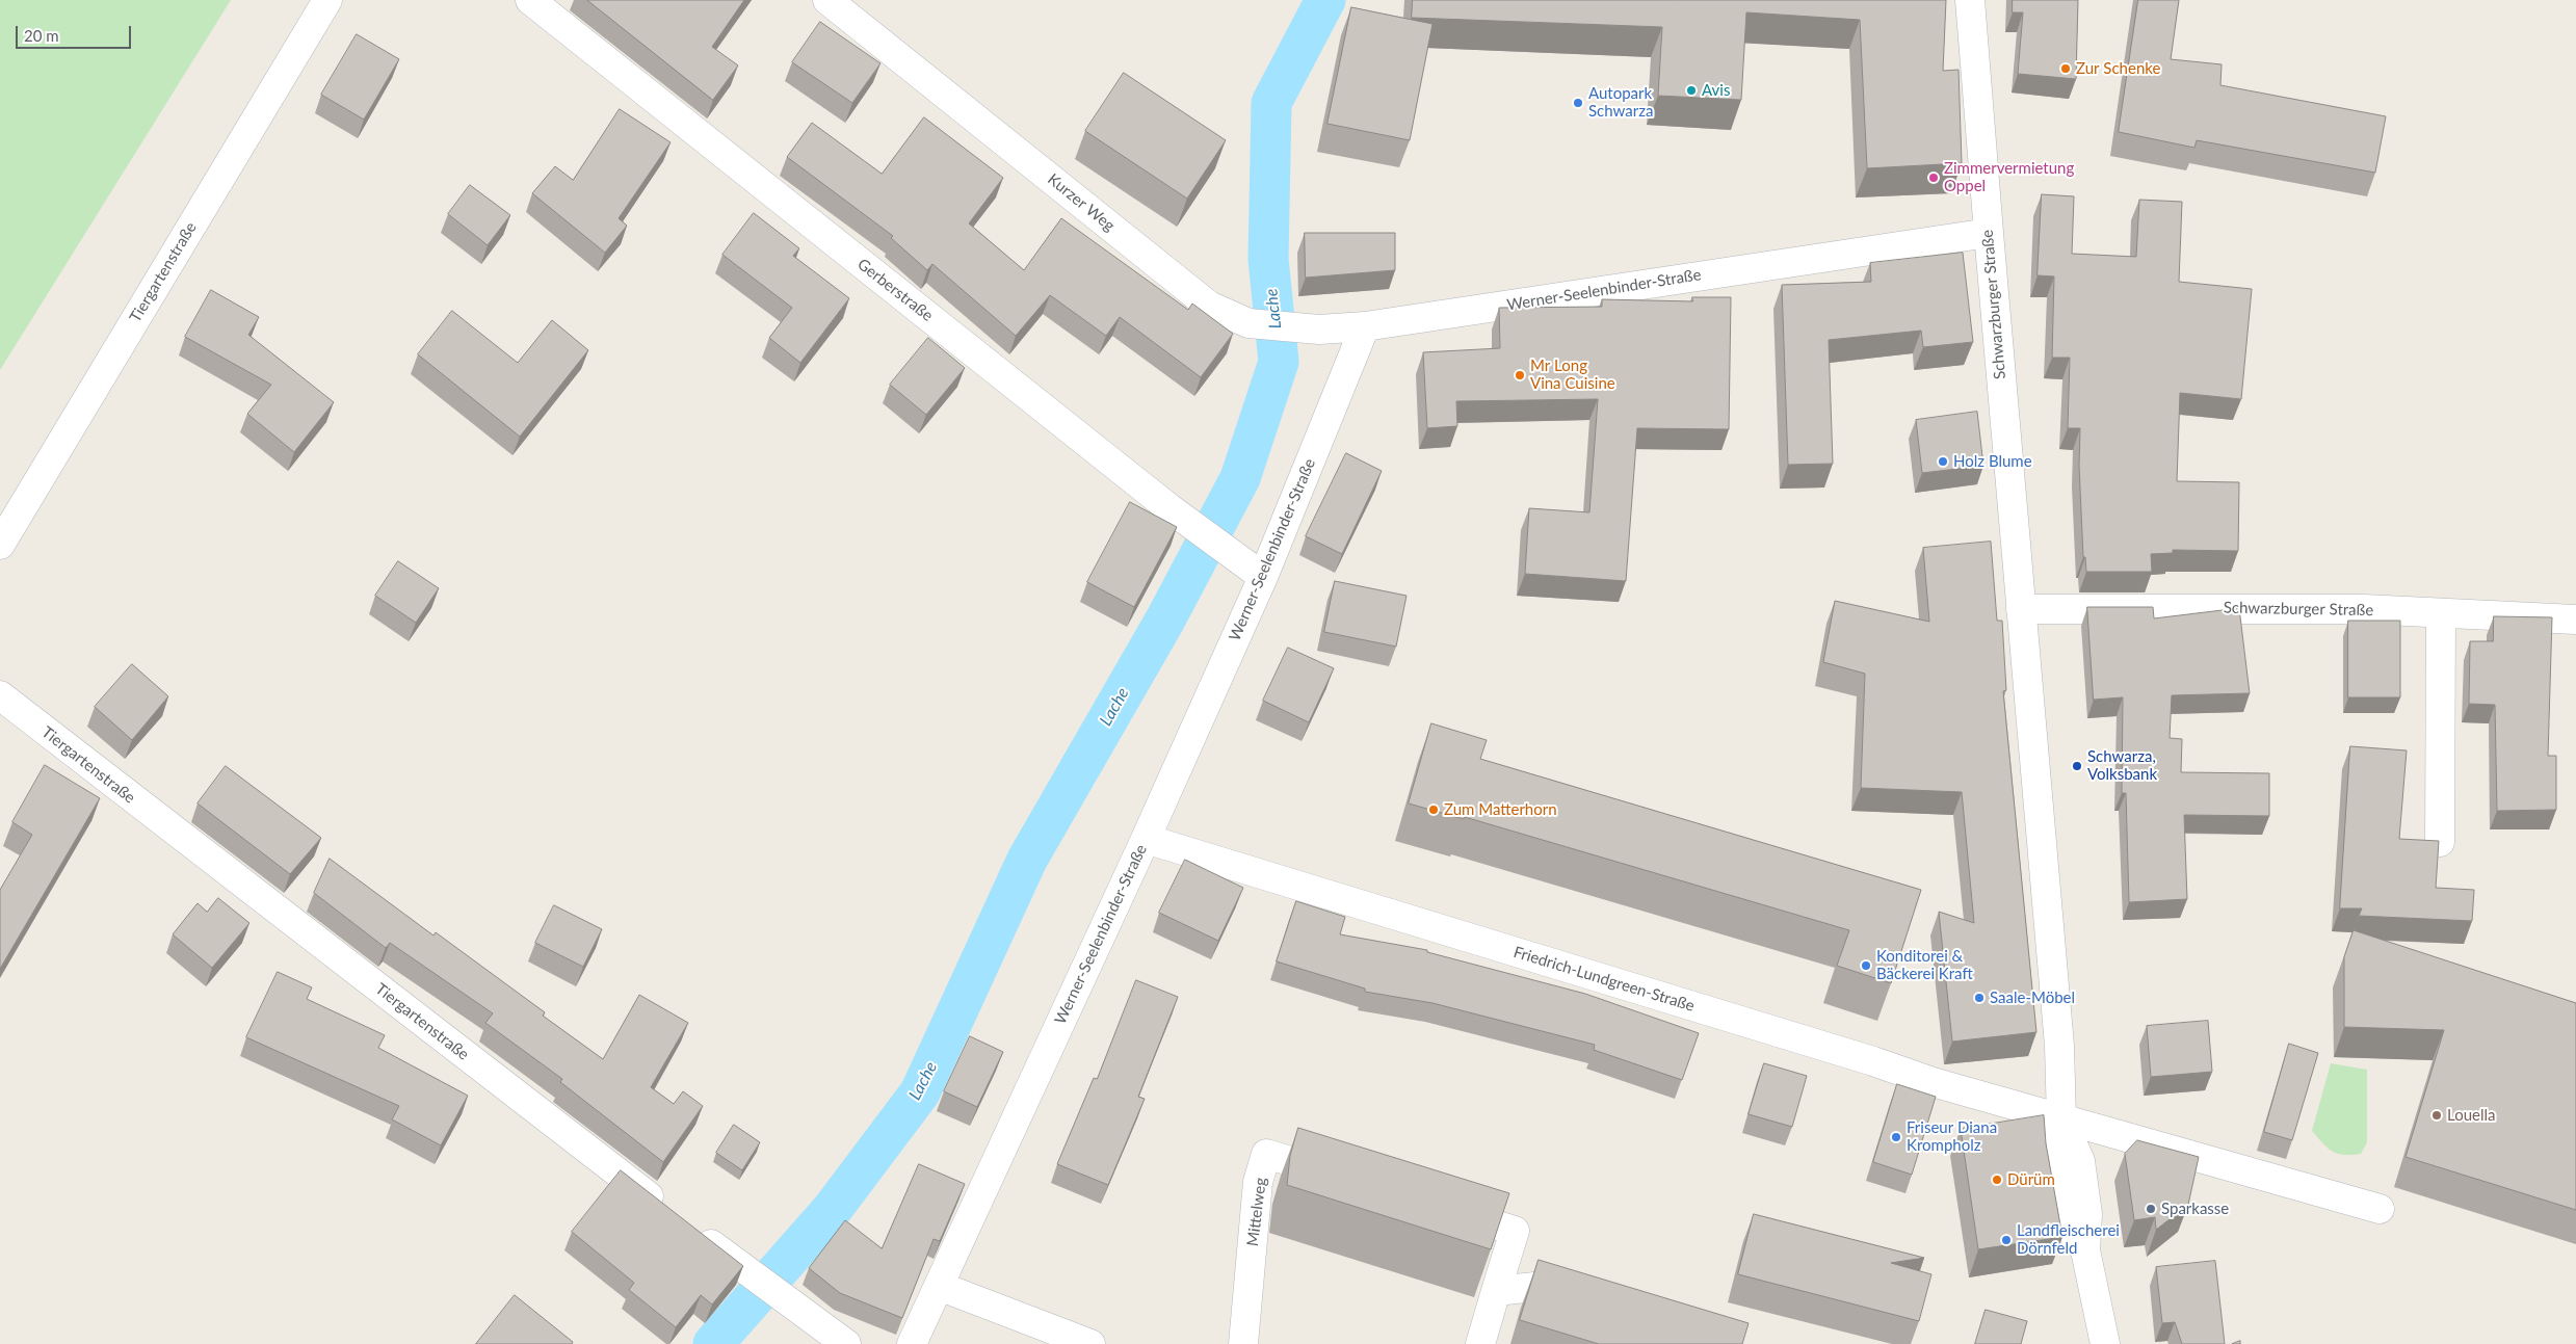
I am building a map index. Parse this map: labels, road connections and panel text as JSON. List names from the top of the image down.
{
  "streets": {
    "street": [
      "Kurzer Weg",
      "Tiergartenstraße",
      "Gerberstraße",
      "Werner-Seelenbinder-Straße",
      "Schwarzburger Straße",
      "Friedrich-Lundgreen-Straße",
      "Mittelweg"
    ]
  },
  "crossings": [
    ["Kurzer Weg", "Werner-Seelenbinder-Straße"],
    ["Gerberstraße", "Werner-Seelenbinder-Straße"],
    ["Werner-Seelenbinder-Straße", "Schwarzburger Straße"],
    ["Werner-Seelenbinder-Straße", "Friedrich-Lundgreen-Straße"],
    ["Schwarzburger Straße", "Friedrich-Lundgreen-Straße"]
  ],
  "water": ["Lache"],
  "places": [
    "Zur Schenke",
    "Avis",
    "Autopark Schwarza",
    "Zimmervermietung Oppel",
    "Mr Long Vina Cuisine",
    "Holz Blume",
    "Schwarza, Volksbank",
    "Zum Matterhorn",
    "Konditorei & Bäckerei Kraft",
    "Saale-Möbel",
    "Louella",
    "Friseur Diana Krompholz",
    "Dürüm",
    "Sparkasse",
    "Landfleischerei Dörnfeld"
  ],
  "scale_bar": "20 m"
}
